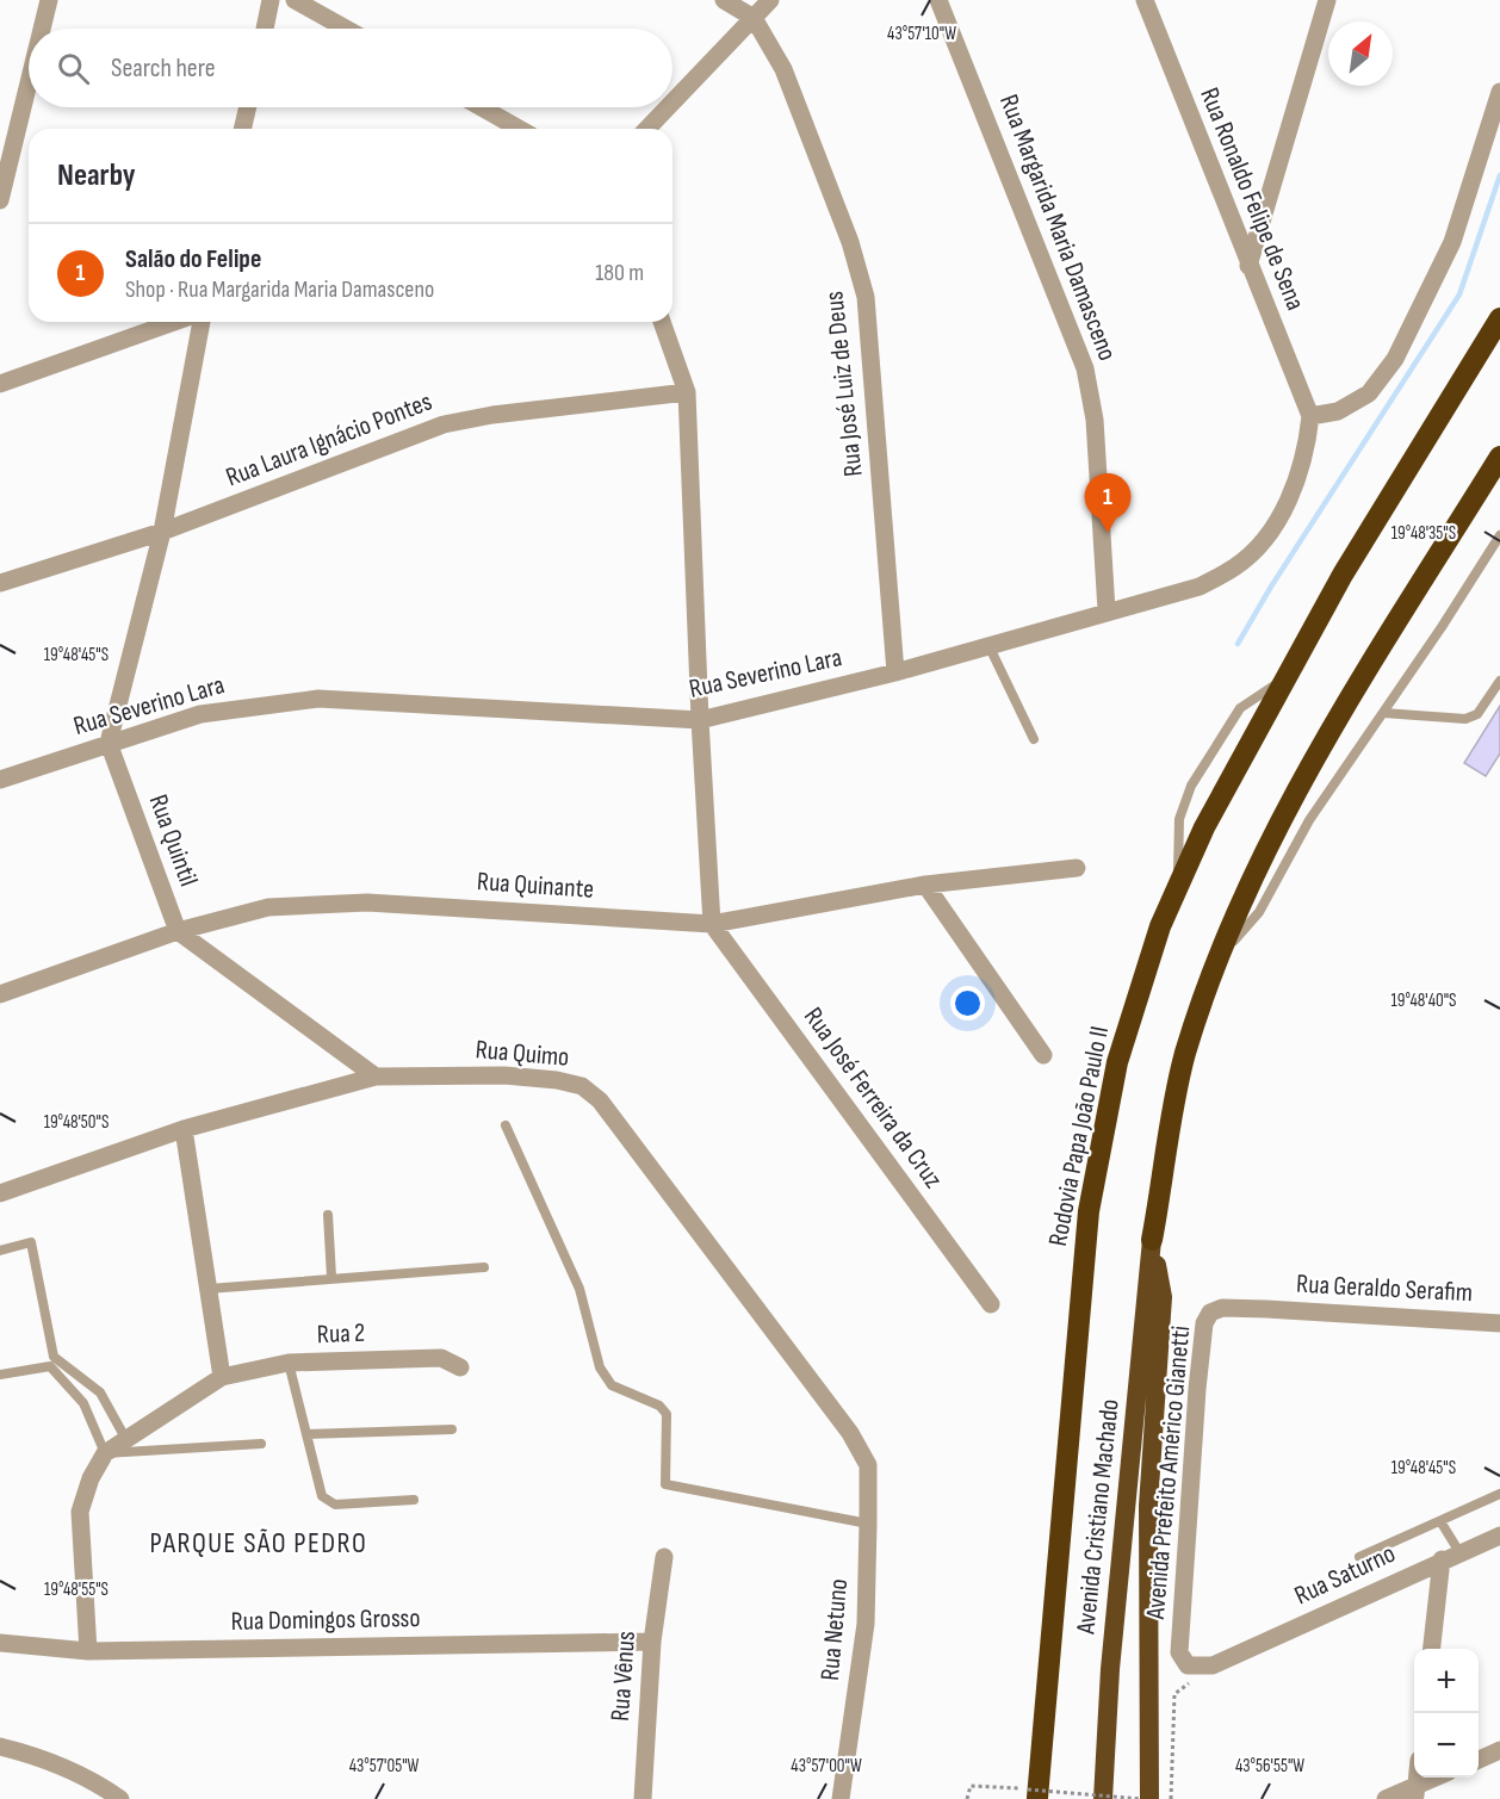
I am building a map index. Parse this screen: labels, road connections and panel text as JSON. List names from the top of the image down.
{
  "streets": {
    "highway": ["Rodovia Papa João Paulo II", "Avenida Cristiano Machado"],
    "street": [
      "Rua Ronaldo Felipe de Sena",
      "Rua Margarida Maria Damasceno",
      "Rua José Luiz de Deus",
      "Rua Laura Ignácio Pontes",
      "Rua Severino Lara",
      "Rua Quintil",
      "Rua Quinante",
      "Rua Quimo",
      "Rua José Ferreira da Cruz",
      "Rua Geraldo Serafim",
      "Rua 2",
      "Avenida Prefeito Américo Gianetti",
      "Rua Saturno",
      "Rua Domingos Grosso",
      "Rua Netuno",
      "Rua Vênus"
    ]
  },
  "crossings": [
    ["Rua Ronaldo Felipe de Sena", "Rua Severino Lara"],
    ["Rua Margarida Maria Damasceno", "Rua Severino Lara"],
    ["Rua José Luiz de Deus", "Rua Severino Lara"],
    ["Rua Severino Lara", "Rua Quintil"],
    ["Rua Quintil", "Rua Quinante"],
    ["Rua Quinante", "Rua José Ferreira da Cruz"],
    ["Rua Quimo", "Rua Netuno"],
    ["Rua Geraldo Serafim", "Avenida Prefeito Américo Gianetti"],
    ["Avenida Prefeito Américo Gianetti", "Rua Saturno"],
    ["Rua Domingos Grosso", "Rua Vênus"]
  ],
  "districts": ["PARQUE SÃO PEDRO"],
  "north": "top right",
  "page": {
    "search": "Search here",
    "heading": "Nearby",
    "list": [
      {
        "mark": "1",
        "name": "Salão do Felipe",
        "note": "Shop · Rua Margarida Maria Damasceno",
        "value": "180 m"
      }
    ],
    "pins": "1",
    "map_buttons": ["+", "−"]
  },
  "coordinates": [
    "43°57'10\"W",
    "19°48'35\"S",
    "19°48'45\"S",
    "19°48'40\"S",
    "19°48'50\"S",
    "19°48'55\"S",
    "43°57'05\"W",
    "43°57'00\"W",
    "43°56'55\"W"
  ]
}
